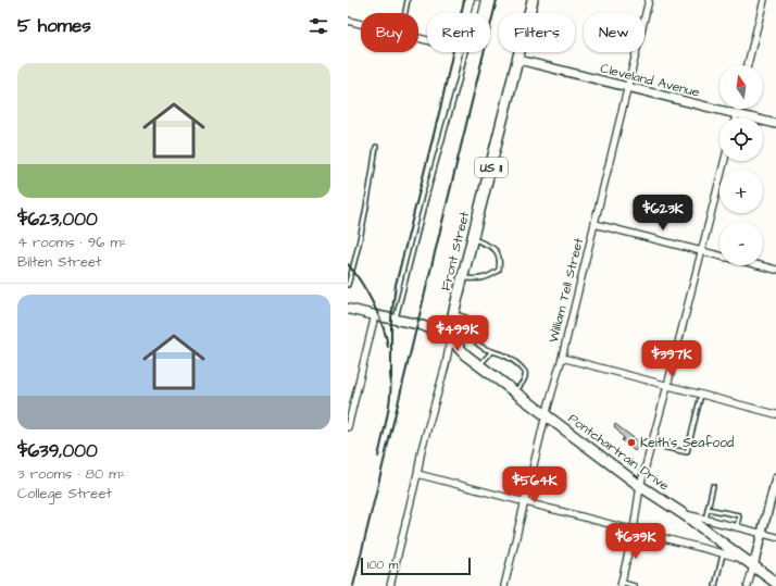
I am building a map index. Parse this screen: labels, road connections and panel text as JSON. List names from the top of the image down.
{
  "streets": {
    "main road": ["US 11", "Front Street", "Pontchartrain Drive"],
    "street": ["Cleveland Avenue", "William Tell Street"]
  },
  "crossings": [
    ["Cleveland Avenue", "Front Street"],
    ["Cleveland Avenue", "William Tell Street"],
    ["Front Street", "Pontchartrain Drive"],
    ["William Tell Street", "Pontchartrain Drive"]
  ],
  "places": ["Keith's Seafood"],
  "scale_bar": "100 m",
  "north": "top",
  "page": {
    "heading": "5 homes",
    "chip": [
      "Buy",
      "Rent",
      "Filters",
      "New"
    ],
    "list": [
      {
        "name": "$623,000",
        "note": "4 rooms · 96 m² · Bilten Street"
      },
      {
        "name": "$639,000",
        "note": "3 rooms · 80 m² · College Street"
      }
    ],
    "map_buttons": ["+", "−"],
    "price": [
      "$623K",
      "$499K",
      "$397K",
      "$564K",
      "$639K"
    ],
    "scale": "100 m"
  }
}
